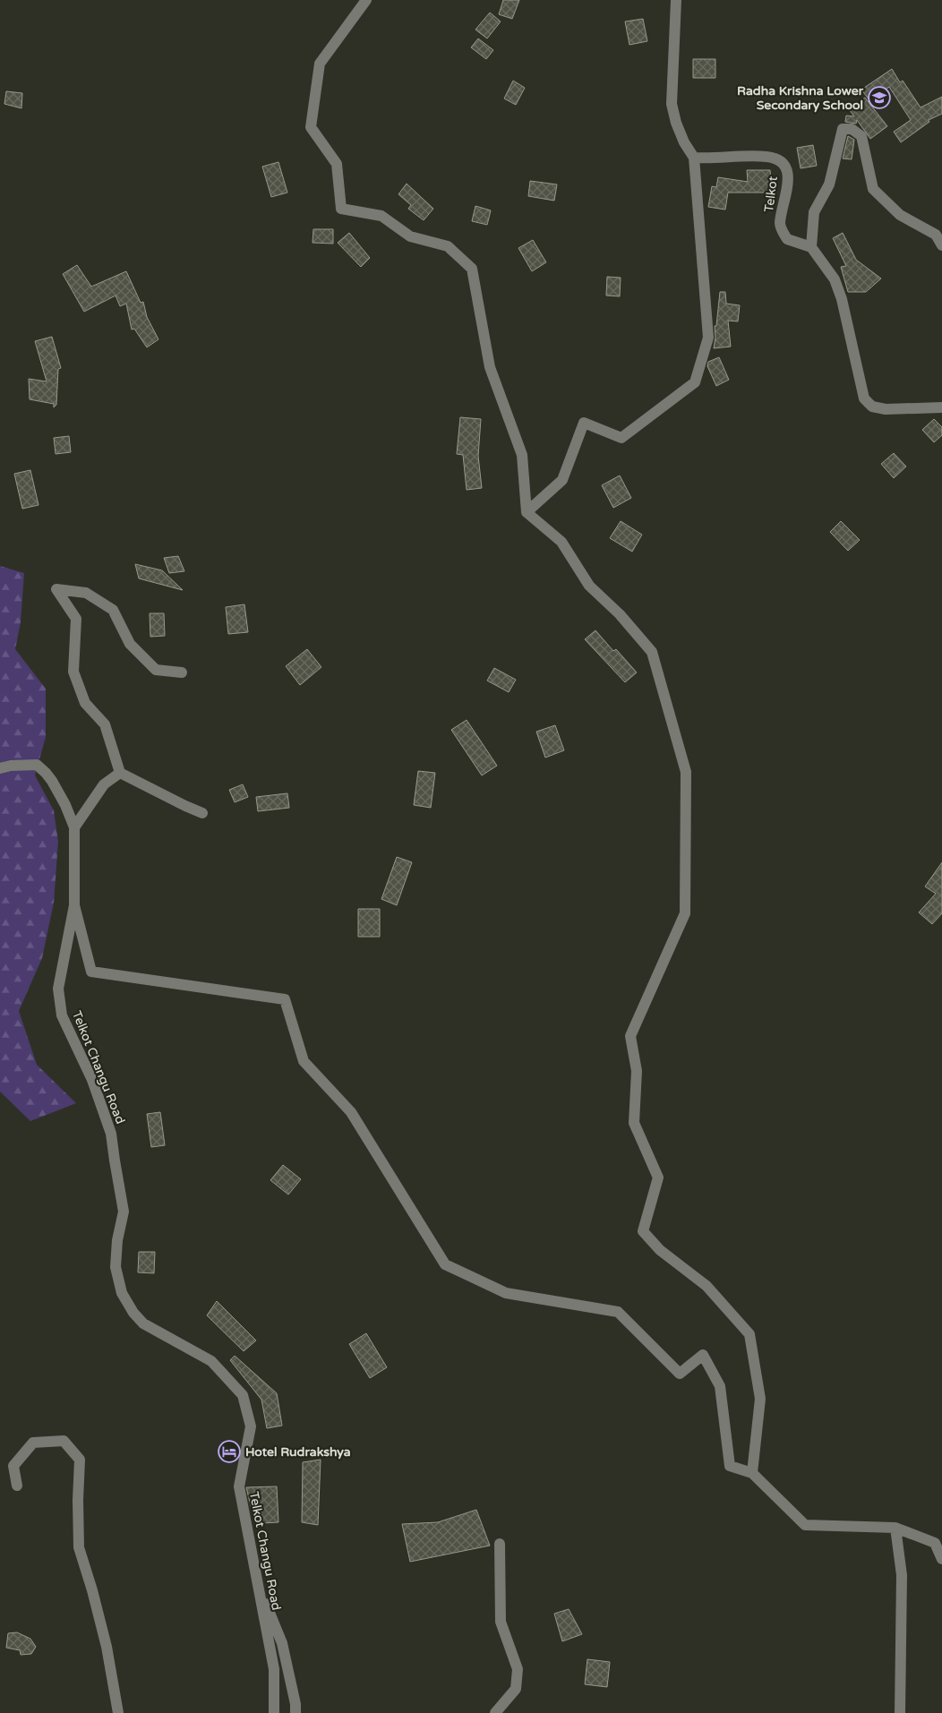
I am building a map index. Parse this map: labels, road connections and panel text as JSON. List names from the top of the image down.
{
  "streets": {
    "street": ["Telkot", "Telkot Changu Road"]
  },
  "places": {
    "school or university": ["Radha Krishna Lower Secondary School"],
    "hotel": ["Hotel Rudrakshya"]
  }
}
